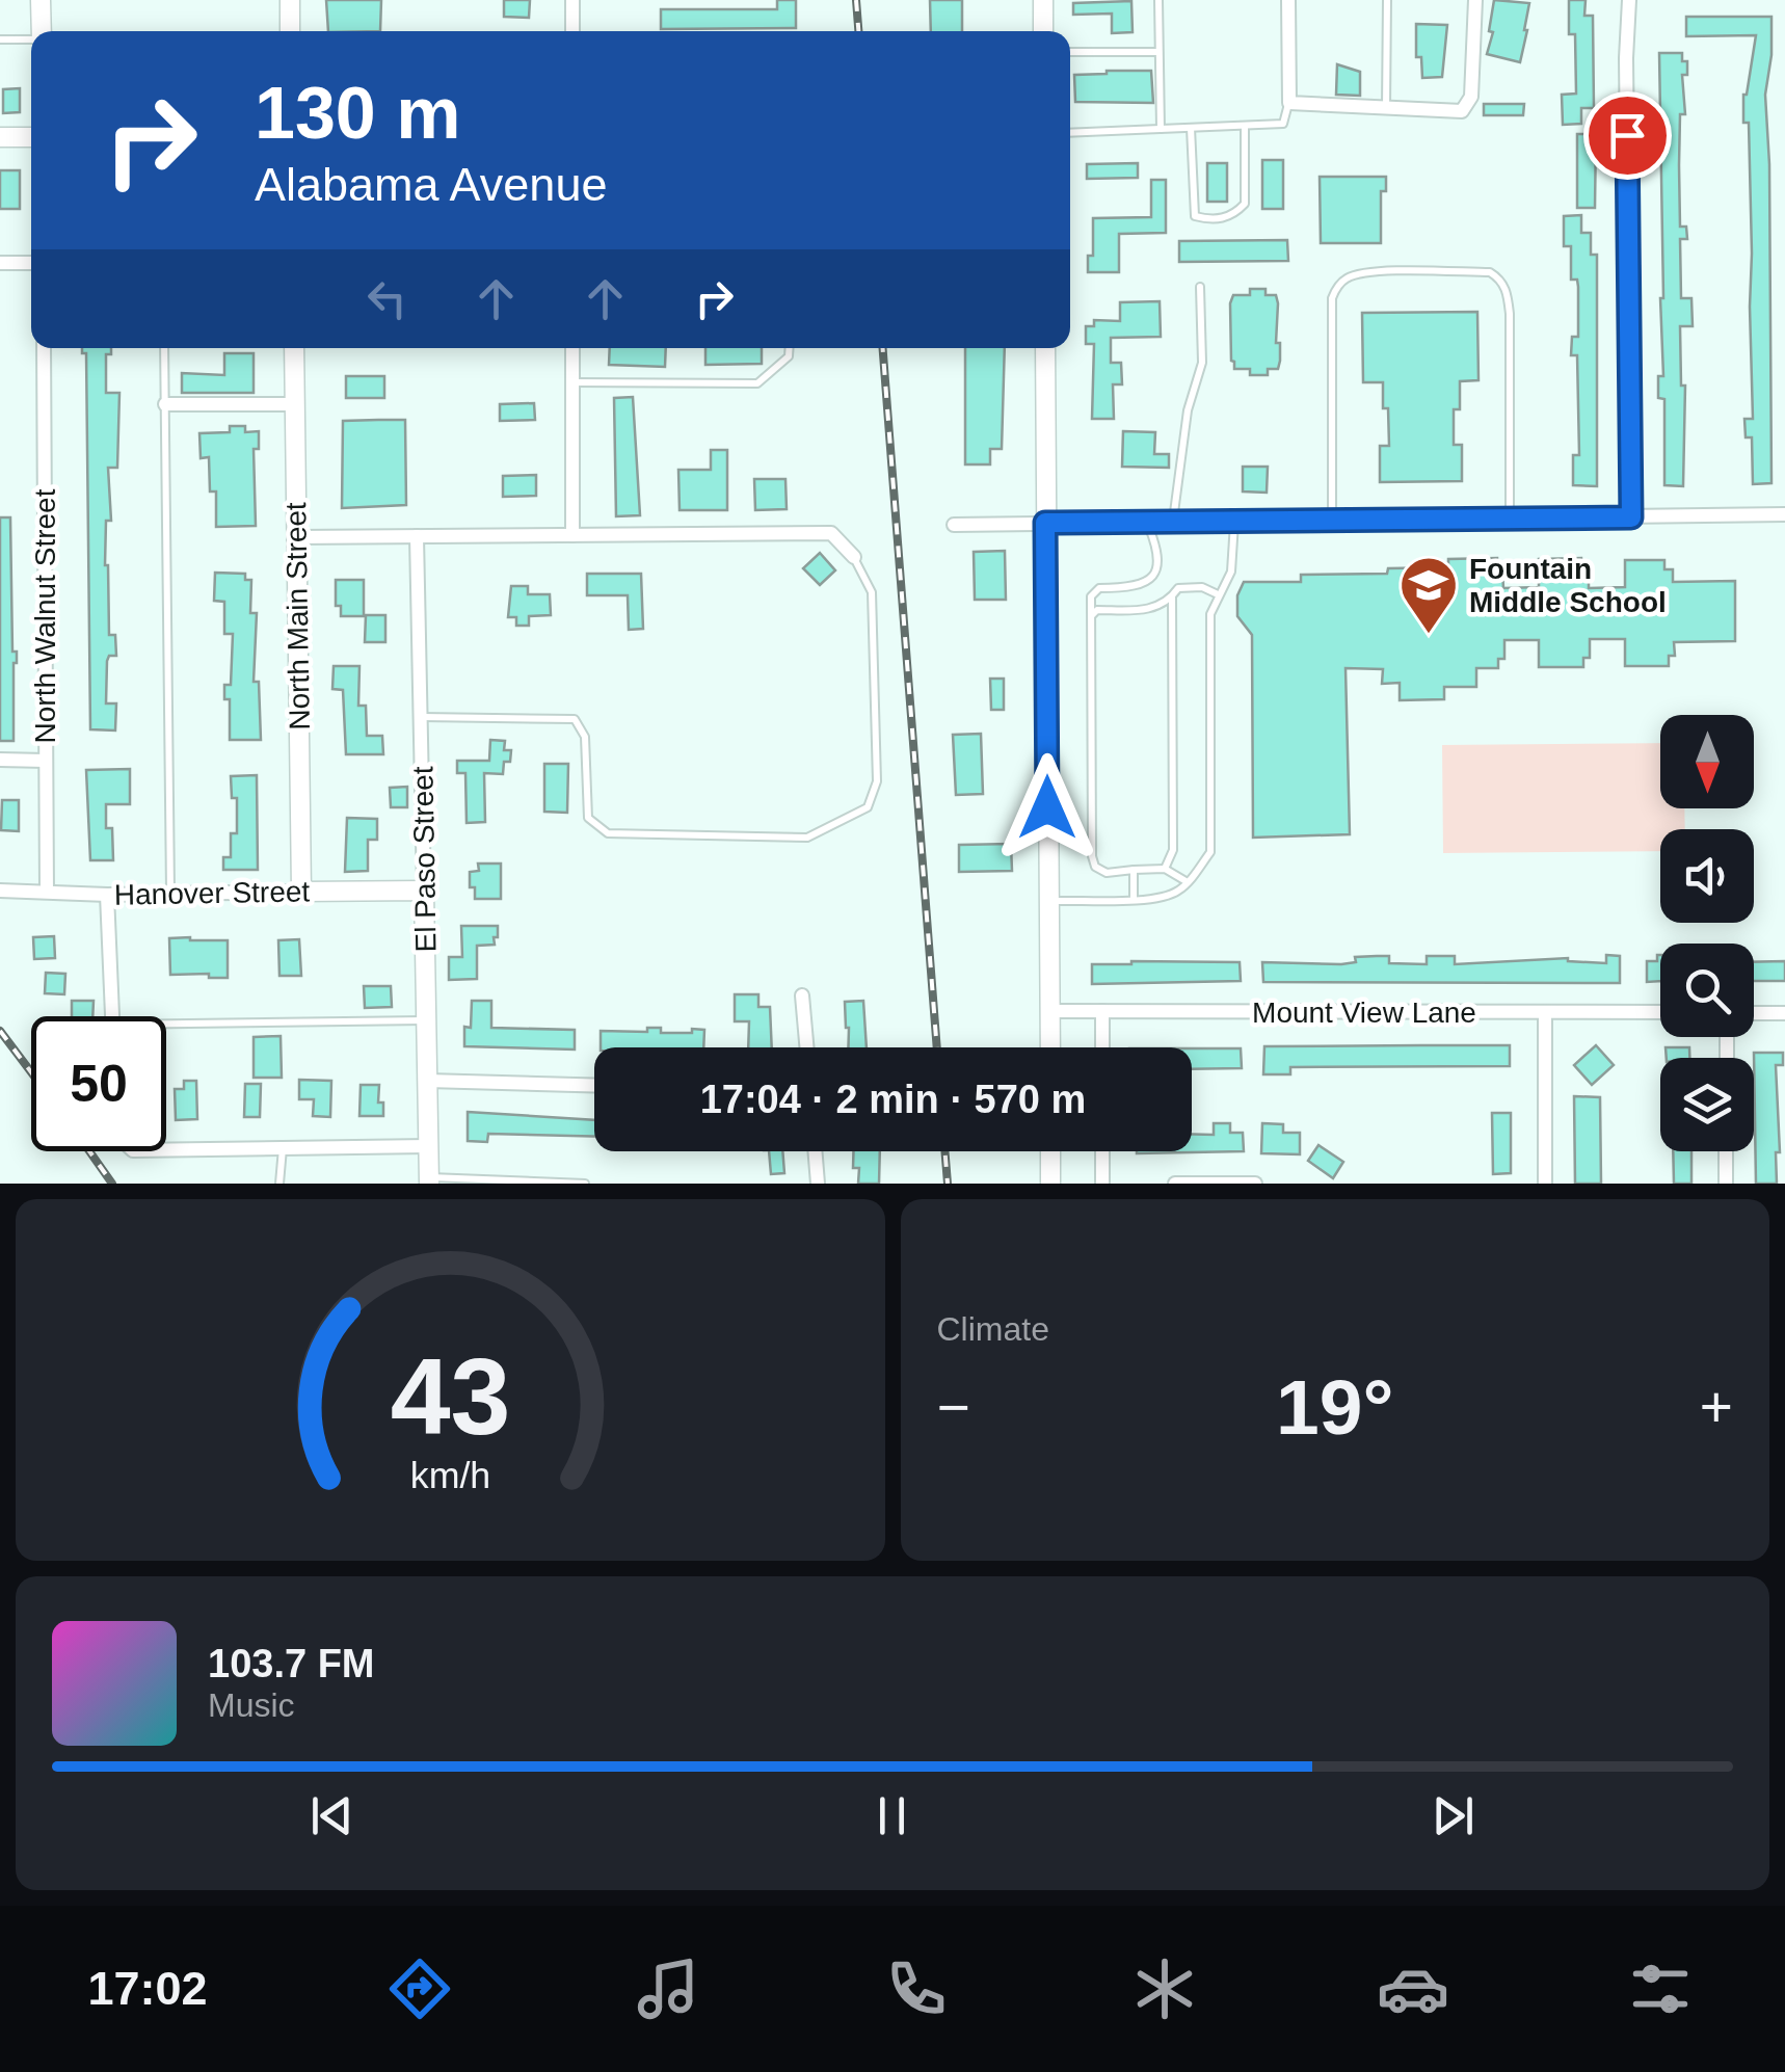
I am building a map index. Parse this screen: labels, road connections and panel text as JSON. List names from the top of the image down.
{
  "streets": {
    "main road": ["North Main Street", "El Paso Street", "Hanover Street"],
    "street": ["North Walnut Street", "Mount View Lane"]
  },
  "crossings": [
    ["North Walnut Street", "Hanover Street"],
    ["North Main Street", "Hanover Street"],
    ["El Paso Street", "Hanover Street"]
  ],
  "places": {
    "school or university": ["Fountain Middle School"]
  },
  "north": "bottom",
  "page": {
    "turn": ["130 m", "Alabama Avenue"],
    "limit": "50",
    "trip": "17:04 · 2 min · 570 m",
    "tile": "Climate",
    "heat": ["−", "19°", "+"],
    "song": ["103.7 FM", "Music"],
    "tabs": "17:02",
    "gauge": ["43", "km/h"]
  }
}
